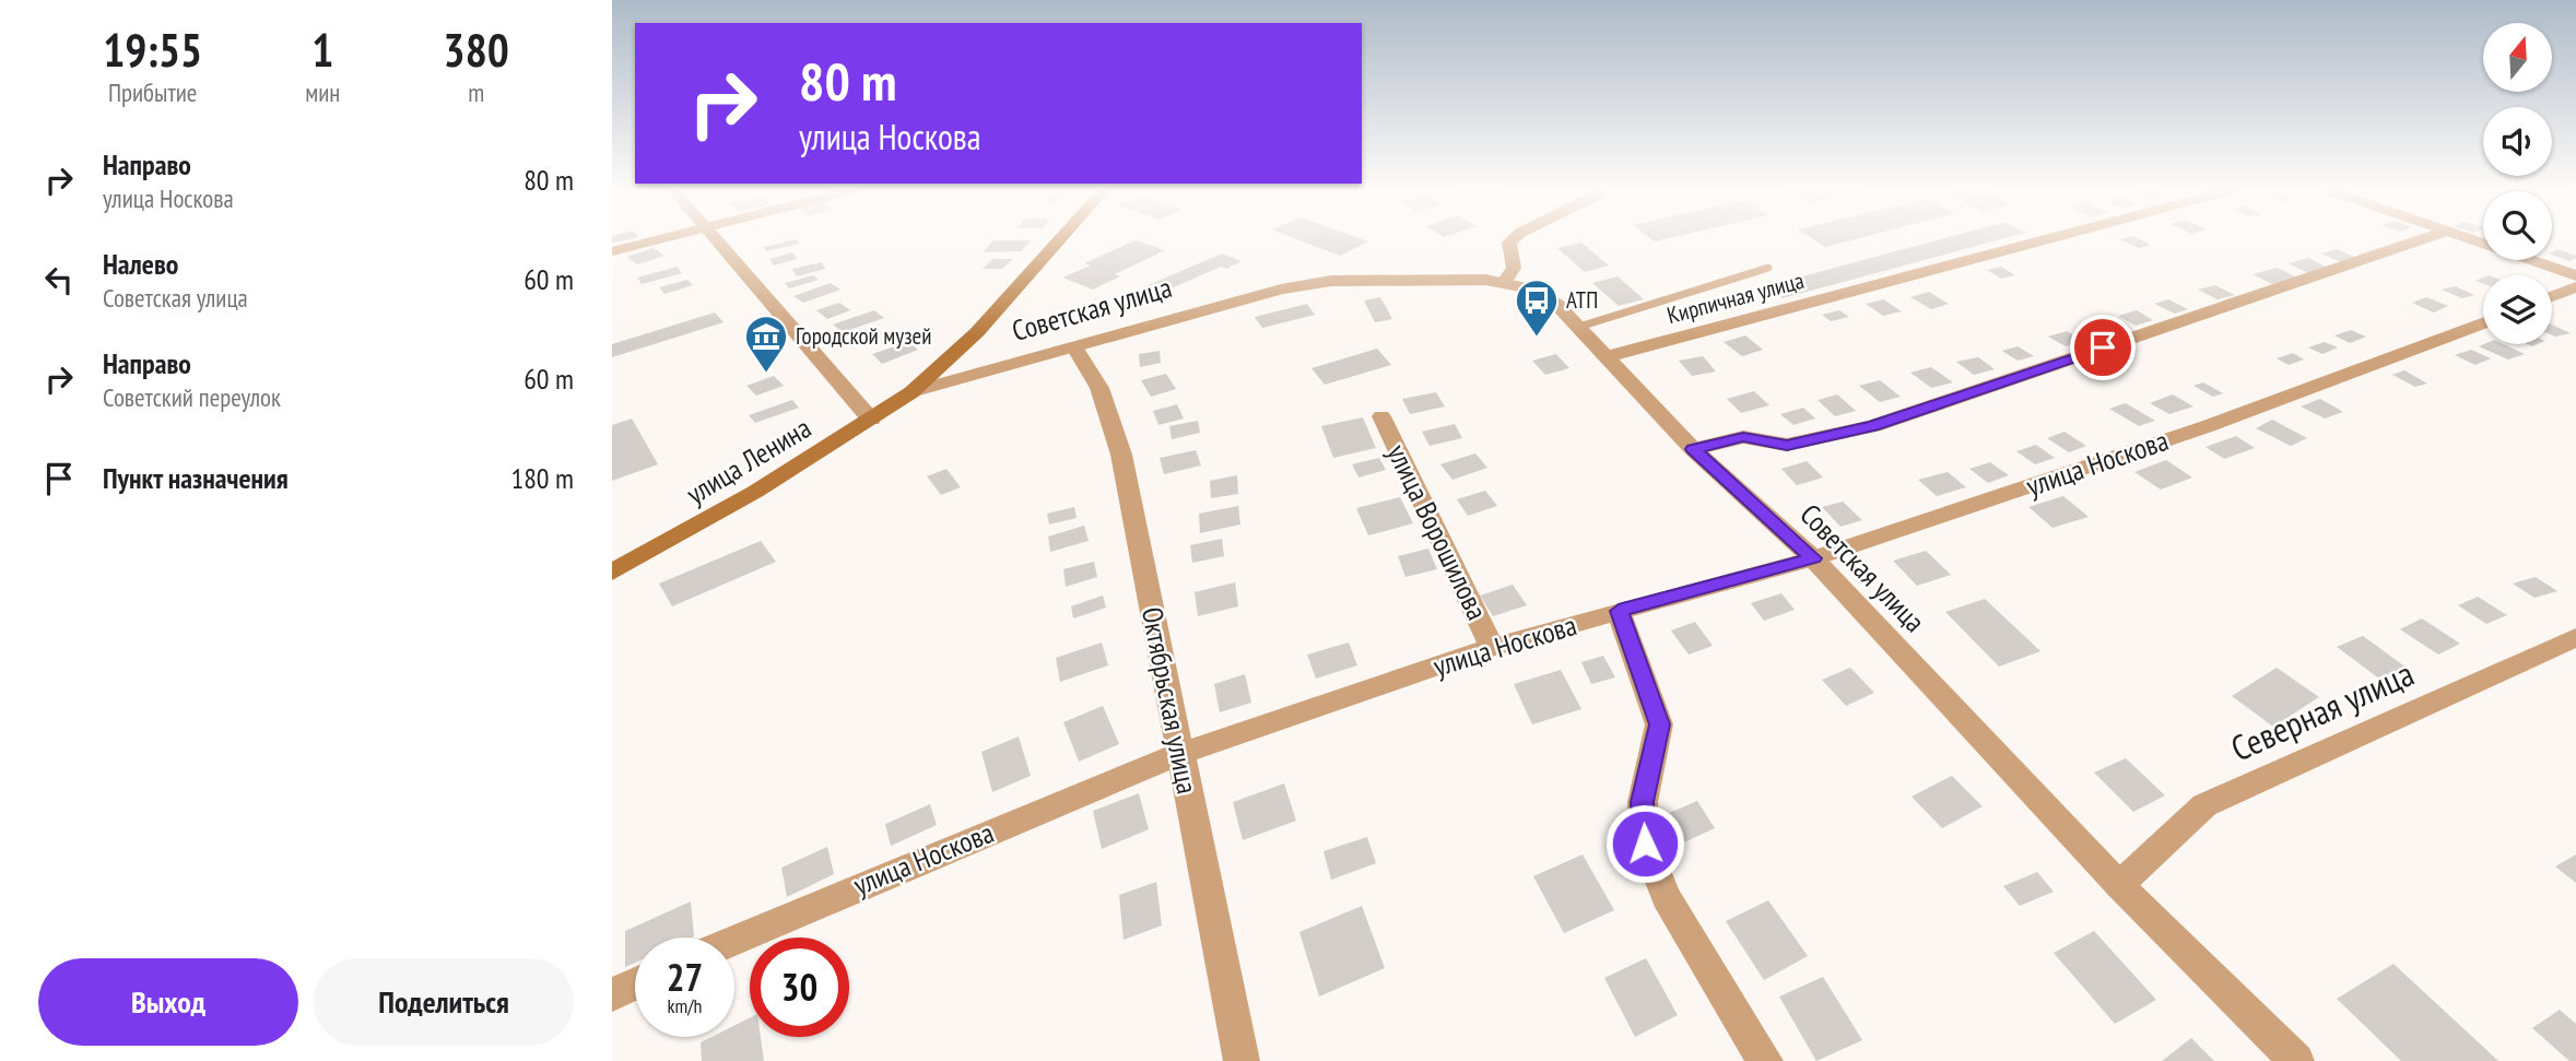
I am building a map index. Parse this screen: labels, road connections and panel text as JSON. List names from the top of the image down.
{
  "streets": {
    "main road": ["улица Ленина"],
    "street": [
      "Кирпичная улица",
      "Советская улица",
      "улица Носкова",
      "улица Ворошилова",
      "Октябрьская улица",
      "Северная улица"
    ]
  },
  "crossings": [
    ["Кирпичная улица", "Советская улица"],
    ["Советская улица", "улица Ленина"],
    ["Советская улица", "улица Носкова"],
    ["Советская улица", "Октябрьская улица"],
    ["Советская улица", "Северная улица"],
    ["улица Носкова", "улица Ворошилова"],
    ["улица Носкова", "Октябрьская улица"]
  ],
  "places": {
    "bus stop": ["АТП"],
    "museum": ["Городской музей"]
  },
  "north": "top",
  "page": {
    "eta": [
      "19:55",
      "Прибытие",
      "1",
      "мин",
      "380",
      "m"
    ],
    "turn": ["80 m", "улица Носкова"],
    "list": [
      {
        "name": "Направо",
        "note": "улица Носкова",
        "value": "80 m"
      },
      {
        "name": "Налево",
        "note": "Советская улица",
        "value": "60 m"
      },
      {
        "name": "Направо",
        "note": "Советский переулок",
        "value": "60 m"
      },
      {
        "name": "Пункт назначения",
        "value": "180 m"
      }
    ],
    "speed": "27 km/h",
    "limit": "30",
    "buttons": ["Выход", "Поделиться"]
  }
}
